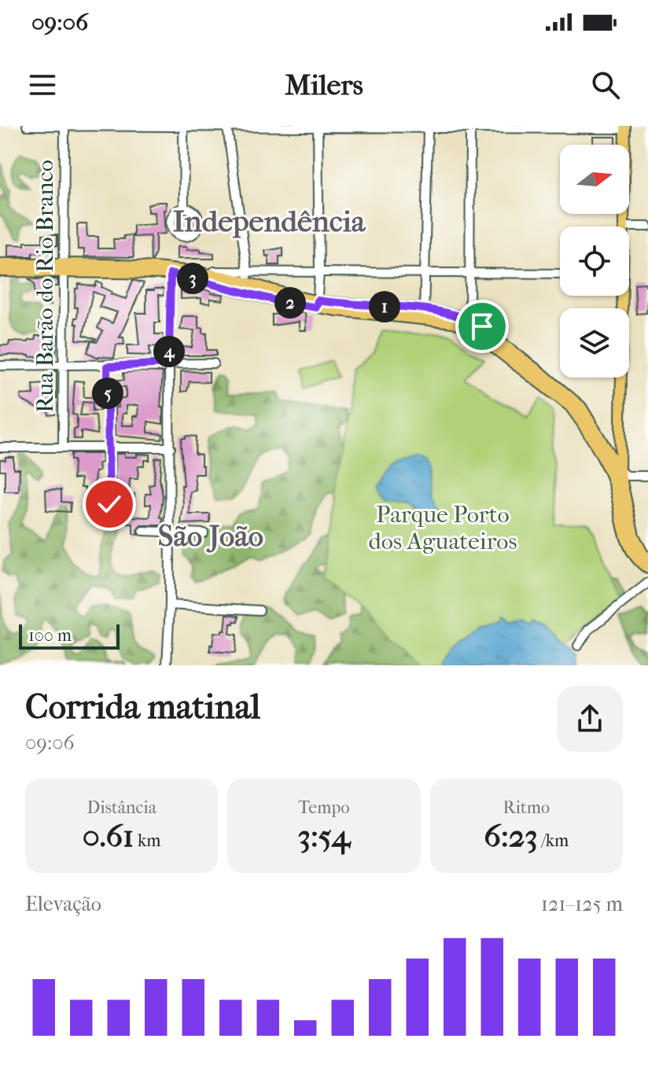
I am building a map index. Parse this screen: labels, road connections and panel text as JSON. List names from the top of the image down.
{
  "streets": {
    "street": ["Rua Barão do Rio Branco"]
  },
  "districts": ["Independência", "São João"],
  "parks": ["Parque Porto dos Aguateiros"],
  "scale_bar": "100 m",
  "north": "right",
  "page": {
    "status": "09:06",
    "header": "Milers",
    "pins": [
      "3",
      "2",
      "1",
      "4",
      "5"
    ],
    "scale": "100 m",
    "heading": ["Corrida matinal", "09:06"],
    "stats": [
      ["Distância", "0.61 km"],
      ["Tempo", "3:54"],
      ["Ritmo", "6:23 /km"]
    ],
    "chart": ["Elevação", "121–125 m"]
  }
}
